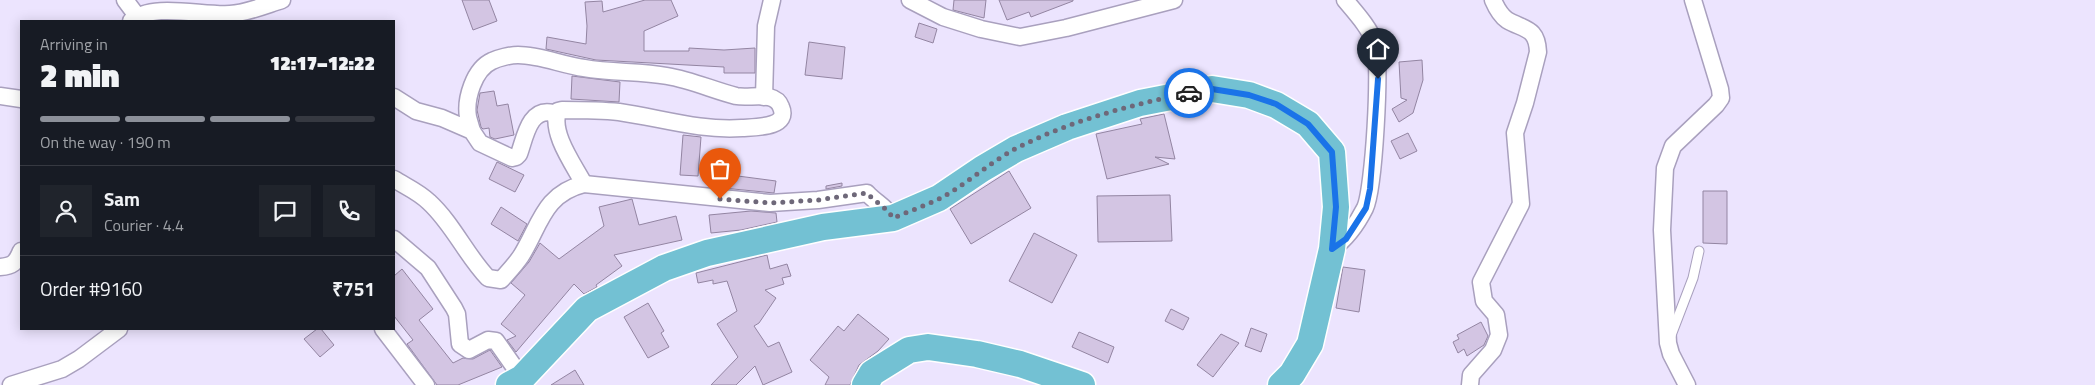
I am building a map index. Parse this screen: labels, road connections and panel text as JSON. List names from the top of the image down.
{
  "page": {
    "heading": ["2 min", "Arriving in", "12:17–12:22"],
    "panel": [
      "Sam",
      "Courier · 4.4",
      "Order #9160",
      "₹751"
    ],
    "bar": "On the way · 190 m"
  }
}
